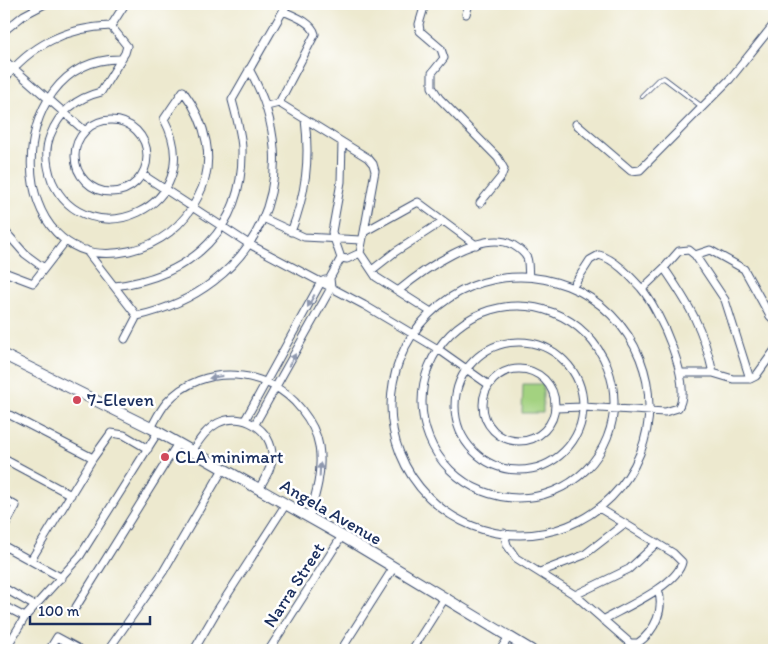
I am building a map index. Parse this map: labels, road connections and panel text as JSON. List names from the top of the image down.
{
  "streets": {
    "main road": ["Angela Avenue"],
    "street": ["Narra Street"]
  },
  "crossings": [
    ["Angela Avenue", "Narra Street"]
  ],
  "places": ["7-Eleven", "CLA minimart"],
  "scale_bar": "100 m"
}
